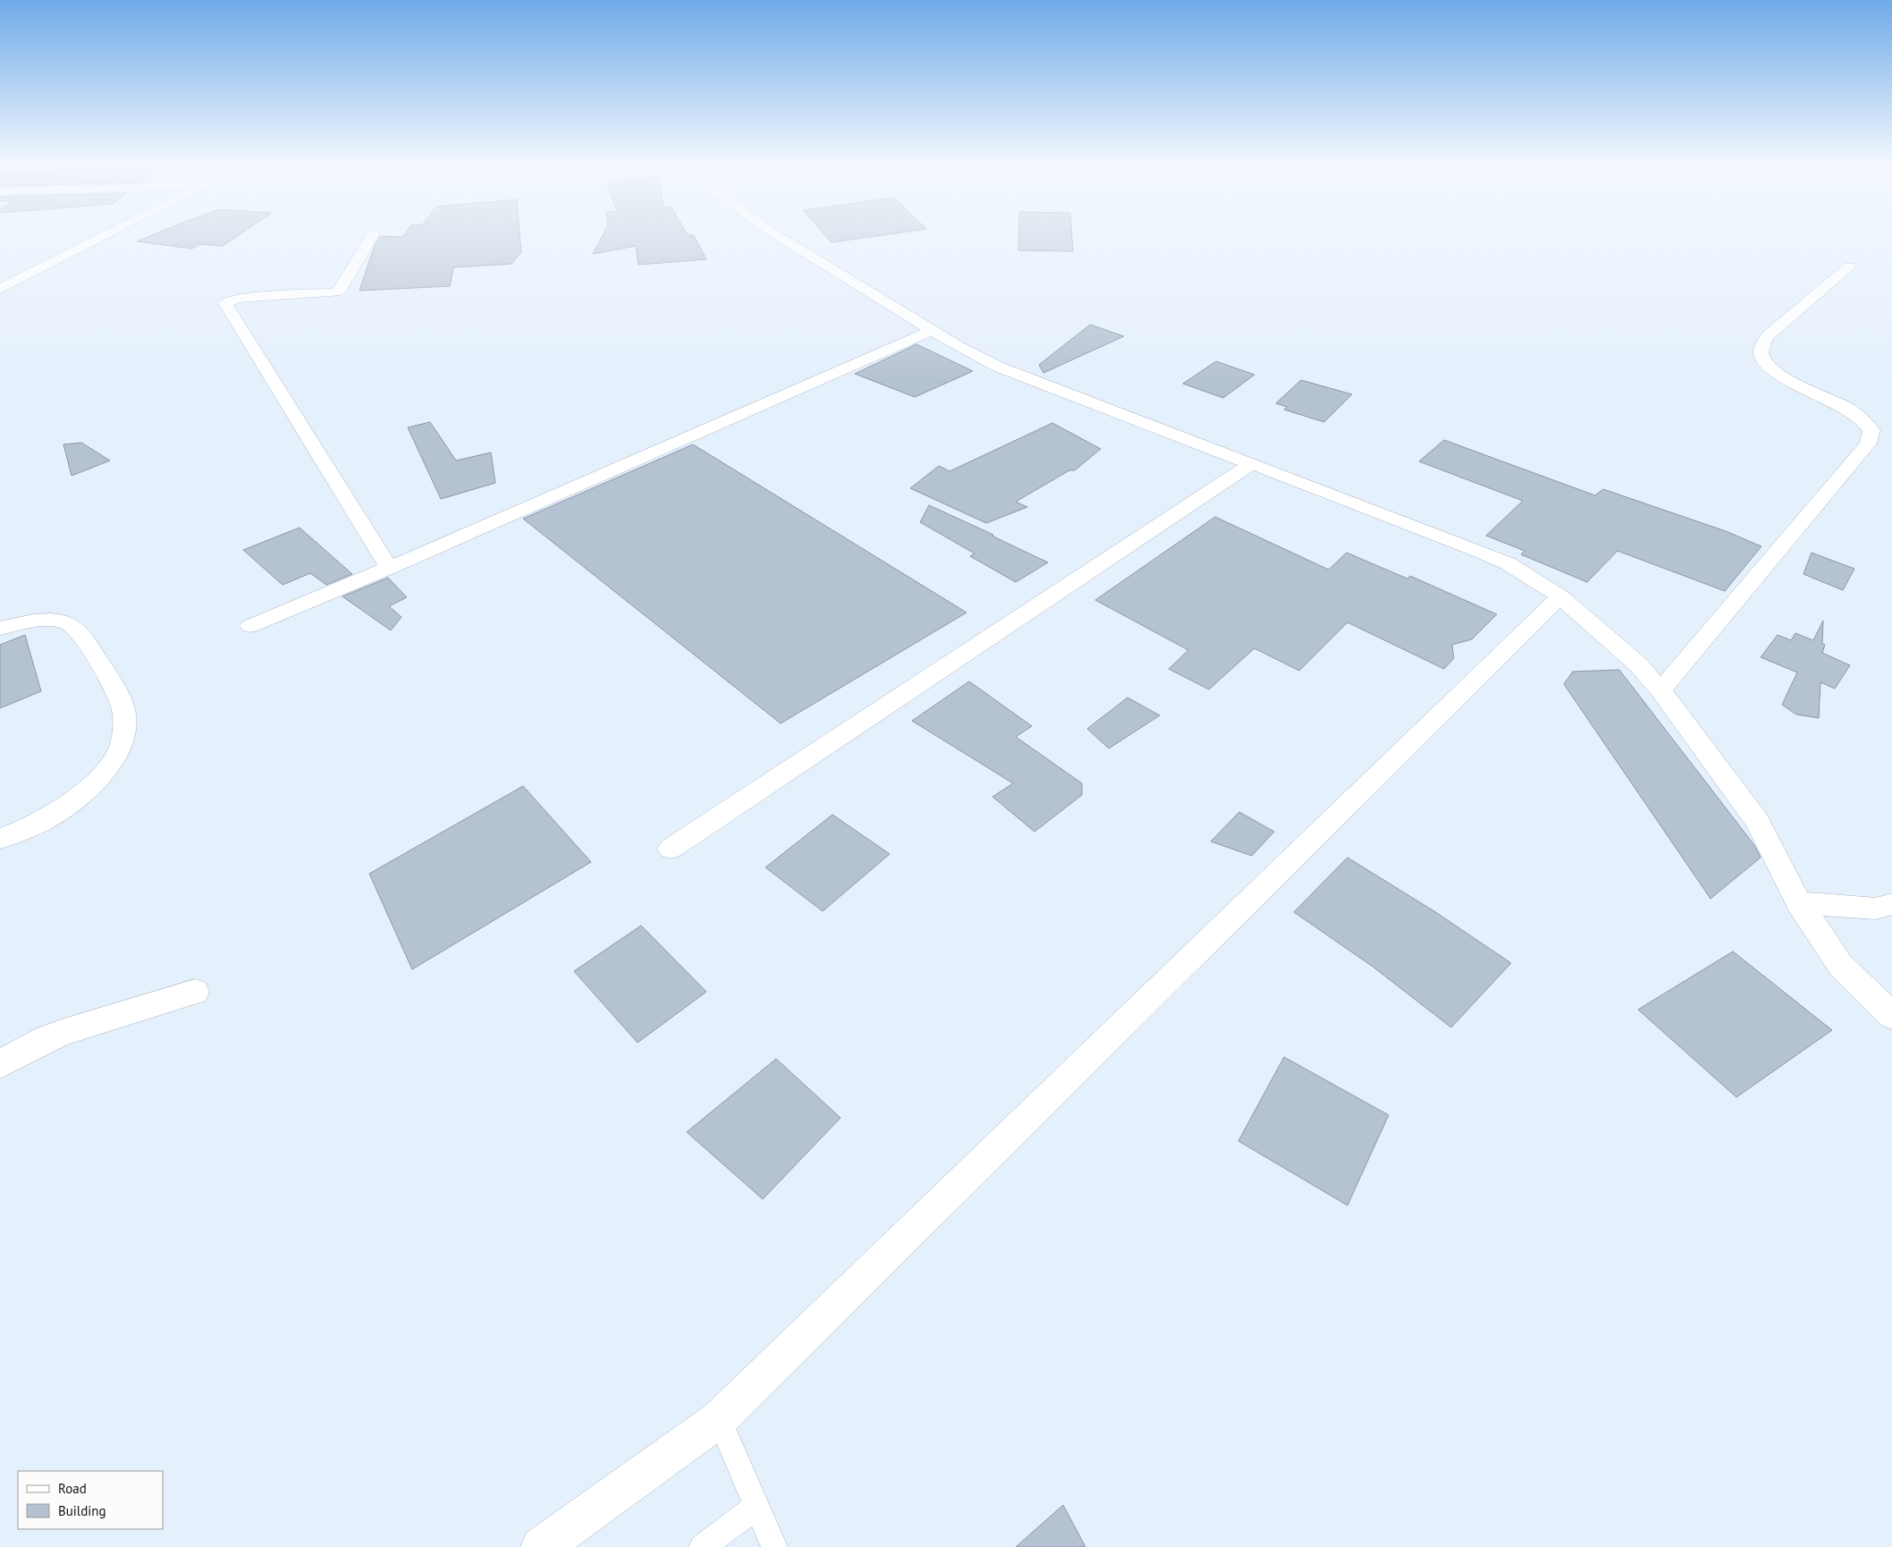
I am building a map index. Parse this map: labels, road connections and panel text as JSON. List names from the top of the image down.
{
  "legend": ["Road", "Building"]
}
